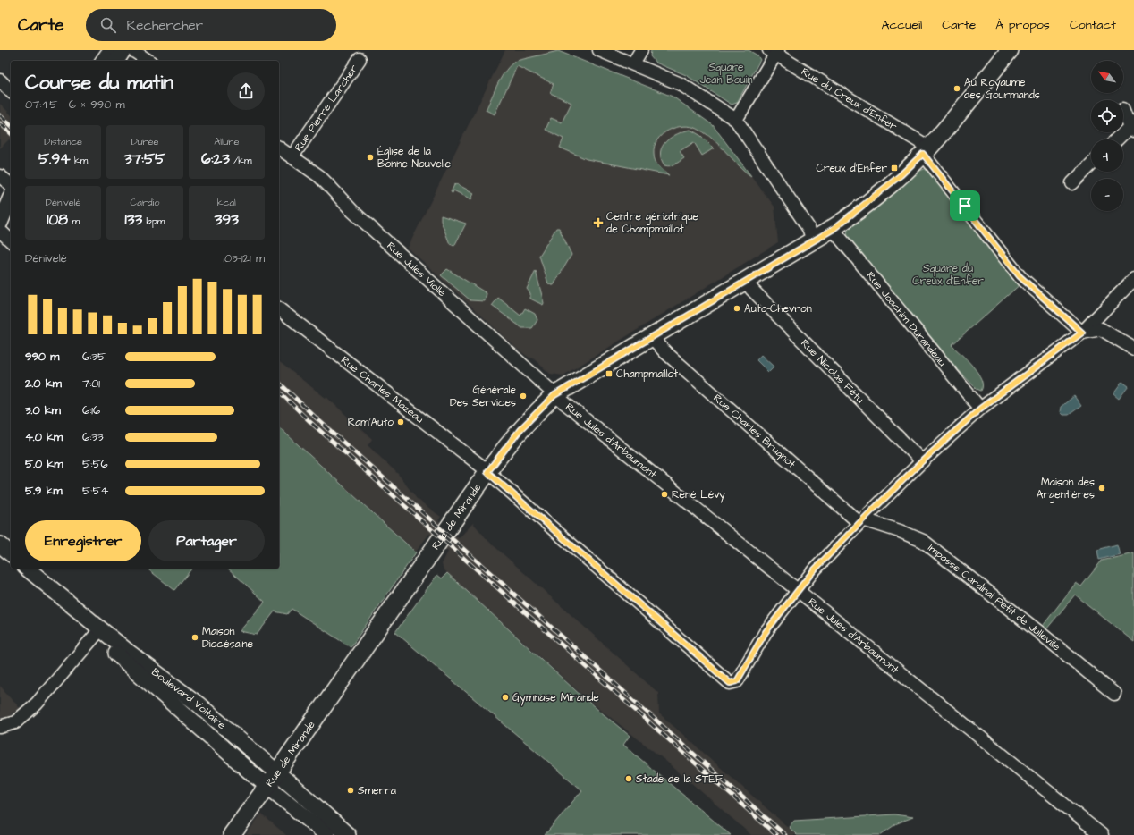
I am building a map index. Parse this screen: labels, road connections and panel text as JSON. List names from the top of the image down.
{
  "streets": {
    "main road": ["Rue de Mirande"],
    "street": [
      "Rue du Creux d'Enfer",
      "Rue Pierre Larcher",
      "Rue Jules Violle",
      "Rue Joachim Durandeau",
      "Rue Nicolas Fétu",
      "Rue Charles Mazeau",
      "Rue Charles Brugnot",
      "Rue Jules d'Arbaumont",
      "Impasse Cardinal Petit de Julleville",
      "Boulevard Voltaire"
    ]
  },
  "crossings": [
    ["Rue du Creux d'Enfer", "Rue de Mirande"],
    ["Rue Pierre Larcher", "Rue Jules Violle"],
    ["Rue Jules Violle", "Rue Jules d'Arbaumont"],
    ["Rue Jules Violle", "Rue de Mirande"],
    ["Rue Joachim Durandeau", "Rue de Mirande"],
    ["Rue Nicolas Fétu", "Rue de Mirande"],
    ["Rue Charles Mazeau", "Rue Jules d'Arbaumont"],
    ["Rue Charles Mazeau", "Rue de Mirande"],
    ["Rue Charles Brugnot", "Rue de Mirande"],
    ["Rue Charles Brugnot", "Impasse Cardinal Petit de Julleville"],
    ["Rue Jules d'Arbaumont", "Rue de Mirande"],
    ["Rue de Mirande", "Boulevard Voltaire"]
  ],
  "parks": ["Square Jean Bouin", "Square du Creux d'Enfer"],
  "places": {
    "other": [
      "Au Royaume des Gourmands",
      "Église de la Bonne Nouvelle",
      "Auto-Chevron",
      "Générale Des Services",
      "Ram'Auto",
      "Maison des Argentières",
      "René Lévy",
      "Maison Diocésaine",
      "Gymnase Mirande",
      "Stade de la STEF",
      "Smerra"
    ],
    "transit": ["Creux d'Enfer", "Champmaillot"],
    "health": ["Centre gériatrique de Champmaillot"]
  },
  "north": "top left",
  "page": {
    "header": "Carte",
    "search": "Rechercher",
    "nav": [
      "Accueil",
      "Carte",
      "À propos",
      "Contact"
    ],
    "map_buttons": ["+", "−"],
    "heading": ["Course du matin", "07:45 · 6 × 990 m"],
    "stats": [
      ["Distance", "5.94 km"],
      ["Durée", "37:55"],
      ["Allure", "6:23 /km"],
      ["Dénivelé", "108 m"],
      ["Cardio", "133 bpm"],
      ["kcal", "393"]
    ],
    "chart": ["Dénivelé", "103–121 m"],
    "list": [
      {
        "name": "990 m",
        "note": "6:35"
      },
      {
        "name": "2.0 km",
        "note": "7:01"
      },
      {
        "name": "3.0 km",
        "note": "6:16"
      },
      {
        "name": "4.0 km",
        "note": "6:33"
      },
      {
        "name": "5.0 km",
        "note": "5:56"
      },
      {
        "name": "5.9 km",
        "note": "5:54"
      }
    ],
    "buttons": ["Enregistrer", "Partager"]
  }
}
